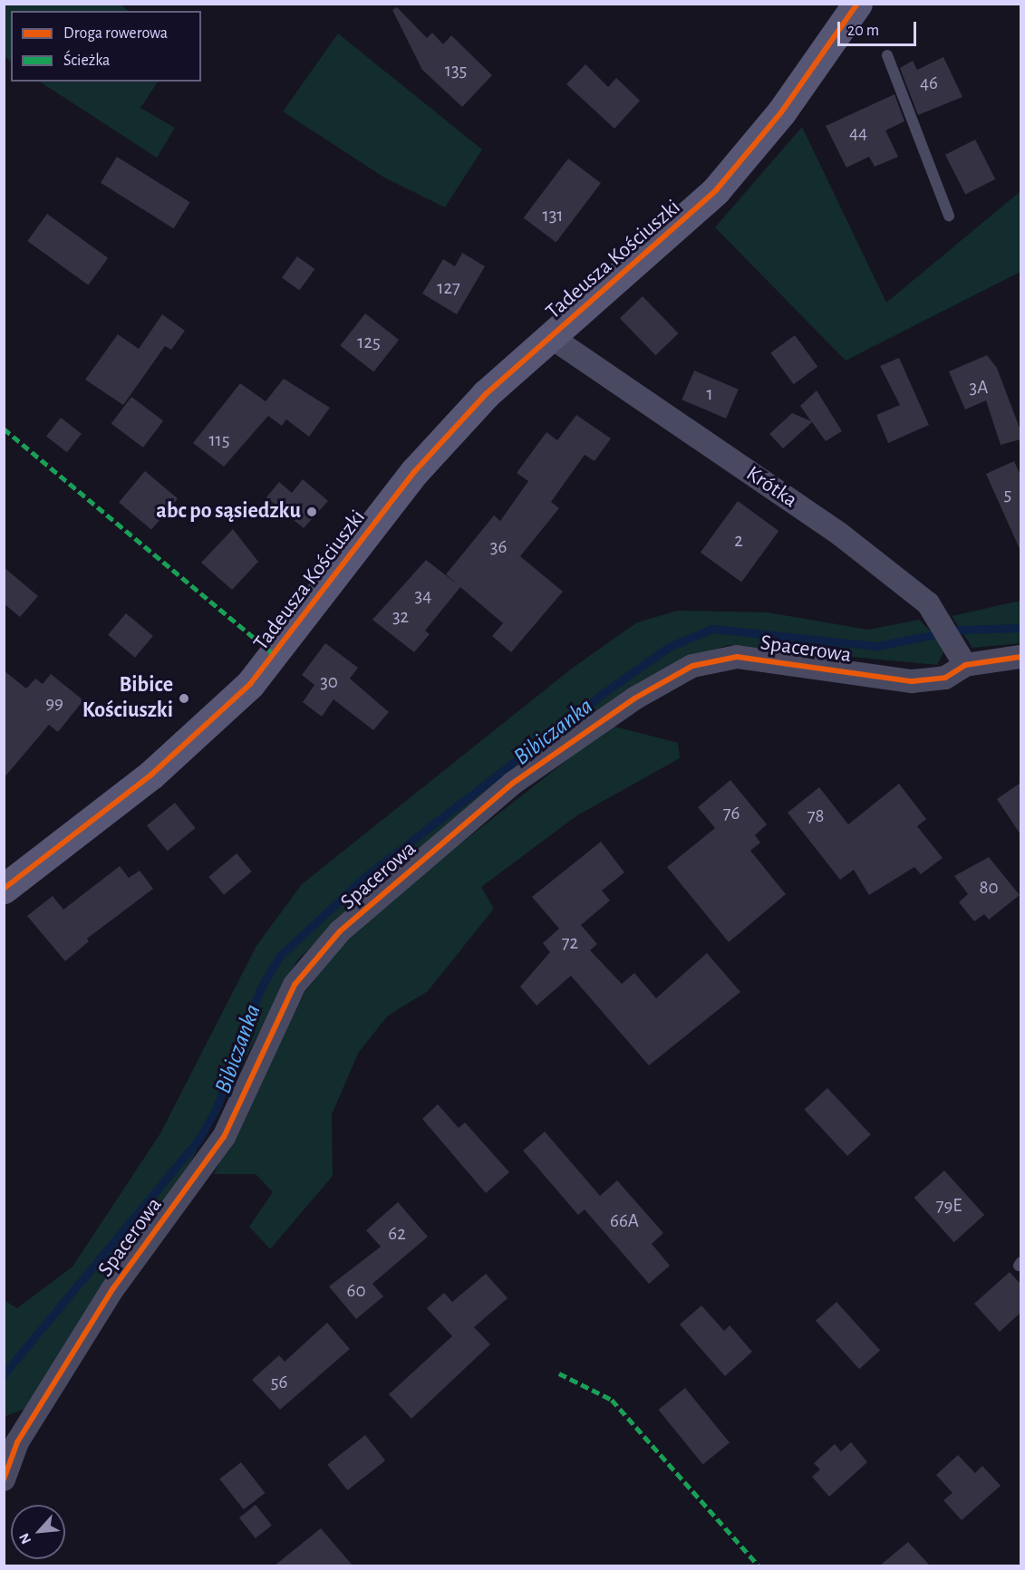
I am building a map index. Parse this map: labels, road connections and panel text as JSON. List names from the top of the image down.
{
  "streets": {
    "street": ["Tadeusza Kościuszki", "Krótka", "Spacerowa"]
  },
  "crossings": [
    ["Tadeusza Kościuszki", "Krótka"],
    ["Krótka", "Spacerowa"]
  ],
  "water": ["Bibiczanka"],
  "places": ["abc po sąsiedzku", "Bibice Kościuszki"],
  "house_numbers": [
    "135",
    "46",
    "44",
    "131",
    "127",
    "125",
    "3A",
    "1",
    "115",
    "5",
    "2",
    "36",
    "34",
    "32",
    "30",
    "99",
    "76",
    "78",
    "80",
    "72",
    "79E",
    "66A",
    "62",
    "60",
    "56"
  ],
  "legend": ["Droga rowerowa", "Ścieżka"],
  "scale_bar": "20 m",
  "north": "bottom left"
}
